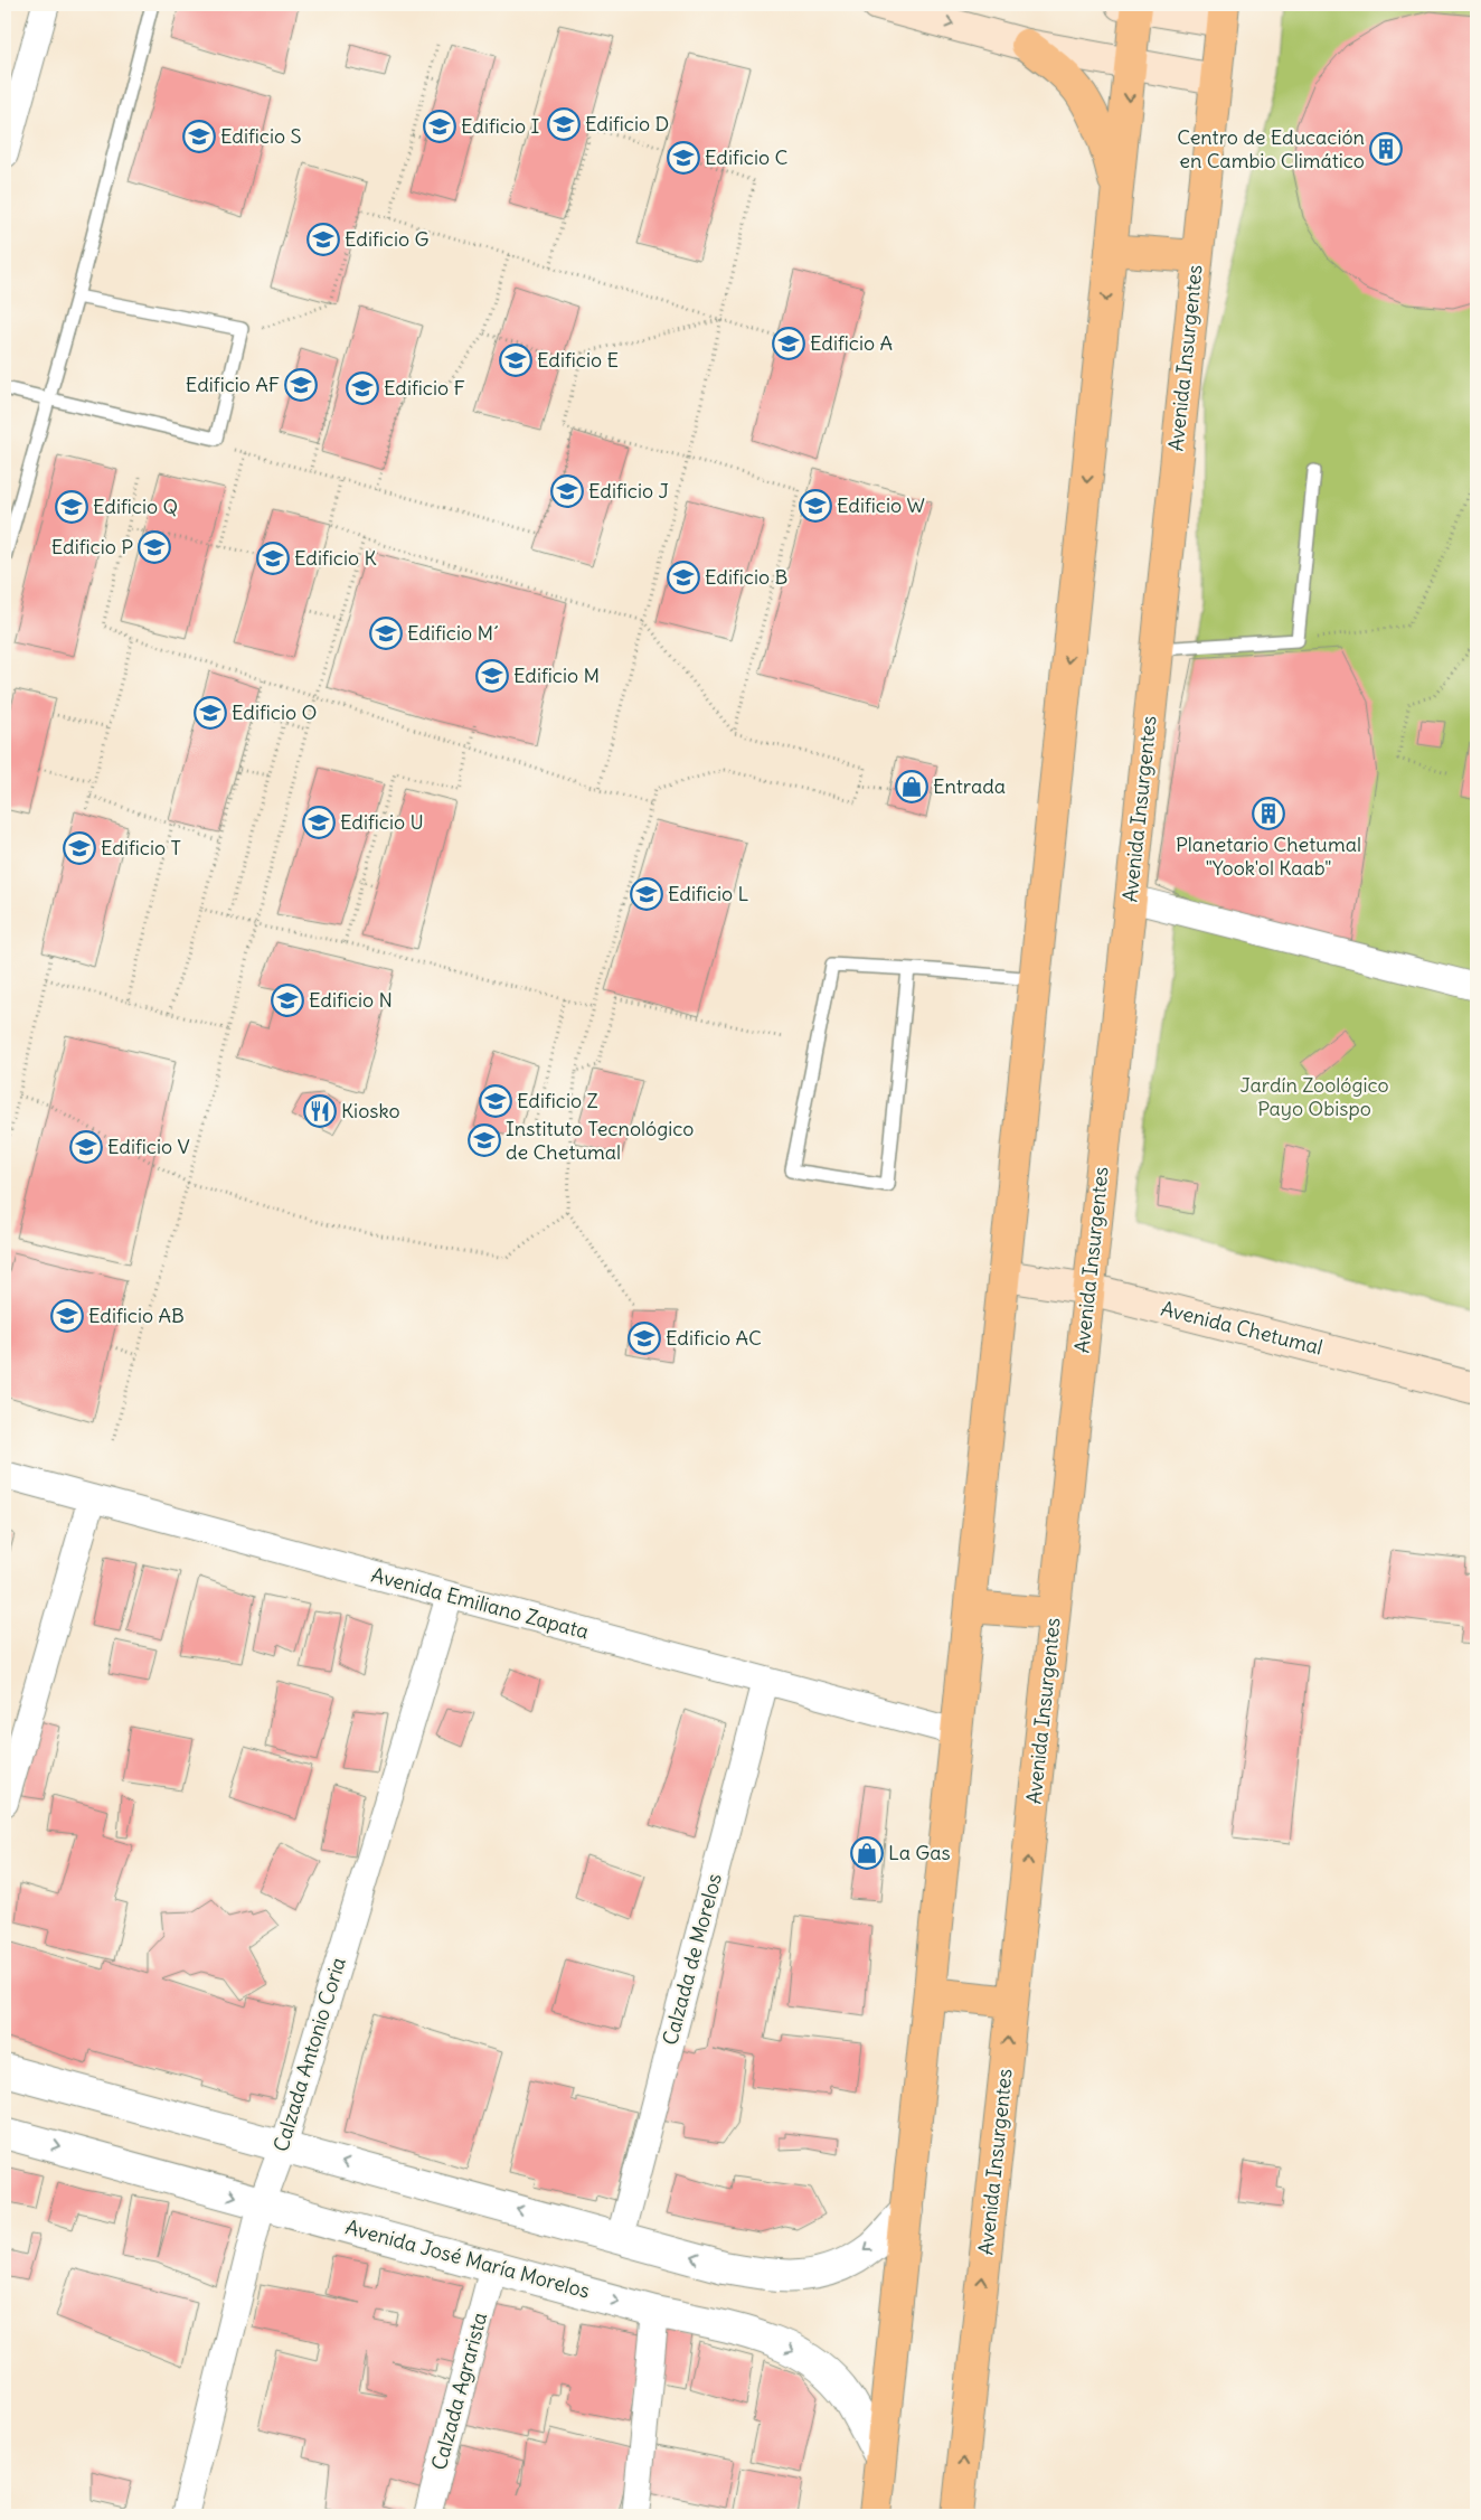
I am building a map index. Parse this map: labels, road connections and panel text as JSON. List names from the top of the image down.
{
  "streets": {
    "main road": ["Avenida Insurgentes", "Avenida Chetumal"],
    "street": [
      "Avenida Emiliano Zapata",
      "Calzada de Morelos",
      "Calzada Antonio Coria",
      "Avenida José María Morelos",
      "Calzada Agrarista"
    ]
  },
  "crossings": [
    ["Avenida Insurgentes", "Avenida Chetumal"],
    ["Avenida Emiliano Zapata", "Calzada de Morelos"],
    ["Avenida Emiliano Zapata", "Calzada Antonio Coria"],
    ["Calzada Antonio Coria", "Avenida José María Morelos"],
    ["Avenida José María Morelos", "Calzada Agrarista"]
  ],
  "parks": ["Jardín Zoológico Payo Obispo"],
  "places": {
    "school or university": [
      "Edificio D",
      "Edificio I",
      "Edificio S",
      "Edificio C",
      "Edificio G",
      "Edificio A",
      "Edificio E",
      "Edificio AF",
      "Edificio F",
      "Edificio J",
      "Edificio W",
      "Edificio Q",
      "Edificio P",
      "Edificio K",
      "Edificio B",
      "Edificio M´",
      "Edificio M",
      "Edificio O",
      "Edificio U",
      "Edificio T",
      "Edificio L",
      "Edificio N",
      "Edificio Z",
      "Instituto Tecnológico de Chetumal",
      "Edificio V",
      "Edificio AB",
      "Edificio AC"
    ],
    "building": ["Centro de Educación en Cambio Climático", "Planetario Chetumal \"Yook'ol Kaab\""],
    "shop": ["Entrada", "La Gas"],
    "restaurant": ["Kiosko"]
  }
}
